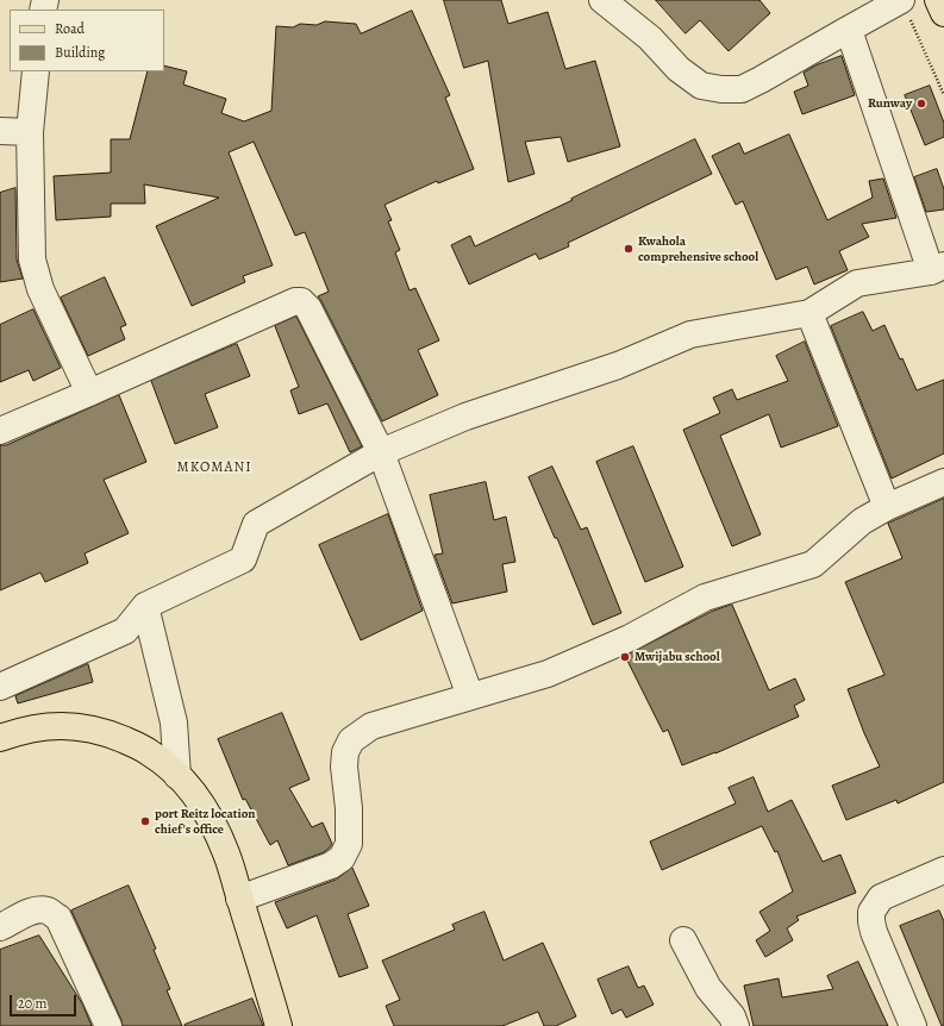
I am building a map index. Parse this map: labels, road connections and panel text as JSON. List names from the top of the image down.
{
  "districts": ["MKOMANI"],
  "places": [
    "Runway",
    "Kwahola comprehensive school",
    "Mwijabu school",
    "port Reitz location chief's office"
  ],
  "legend": ["Road", "Building"],
  "scale_bar": "20 m"
}
